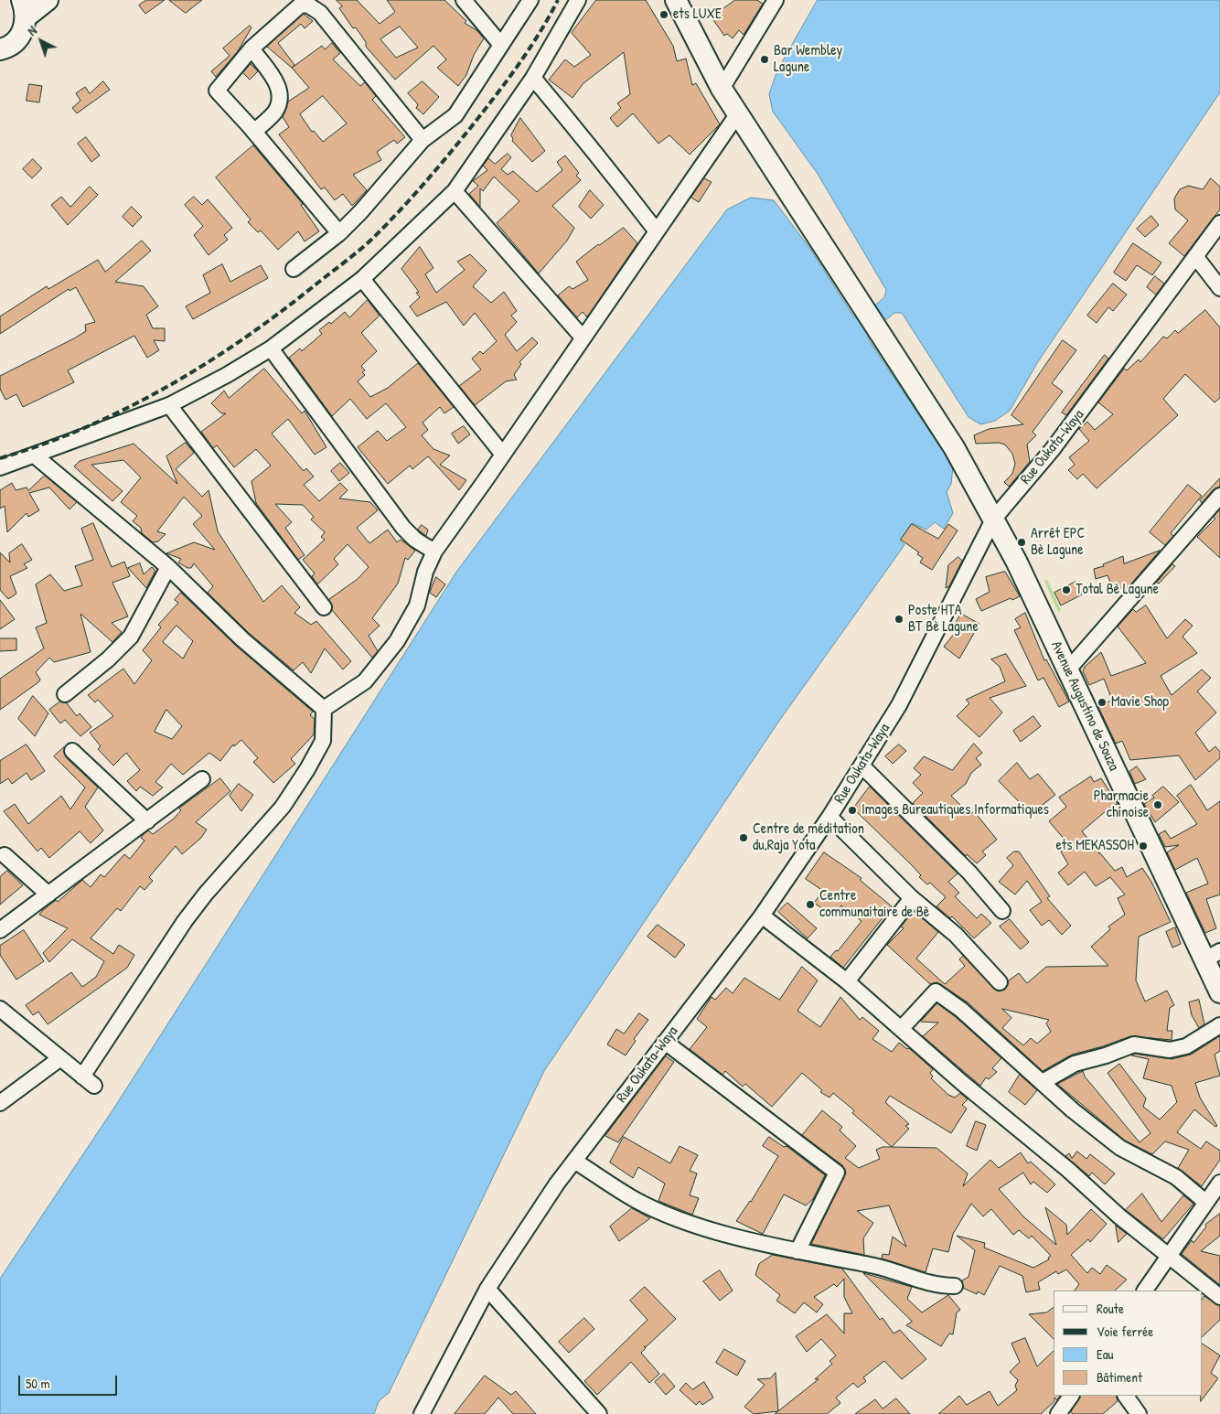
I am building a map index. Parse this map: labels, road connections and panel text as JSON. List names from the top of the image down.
{
  "streets": {
    "main road": ["Avenue Augustino de Souza"],
    "street": ["Rue Oukata-Waya"]
  },
  "crossings": [
    ["Rue Oukata-Waya", "Avenue Augustino de Souza"]
  ],
  "places": [
    "ets LUXE",
    "Bar Wembley Lagune",
    "Arrêt EPC Bè Lagune",
    "Total Bè Lagune",
    "Poste HTA BT Bè Lagune",
    "Mavie Shop",
    "Pharmacie chinoise",
    "Images Bureautiques Informatiques",
    "Centre de méditation du,Raja Yota",
    "ets MEKASSOH",
    "Centre communaitaire de Bè"
  ],
  "legend": [
    "Route",
    "Voie ferrée",
    "Eau",
    "Bâtiment"
  ],
  "scale_bar": "50 m",
  "north": "top left"
}
